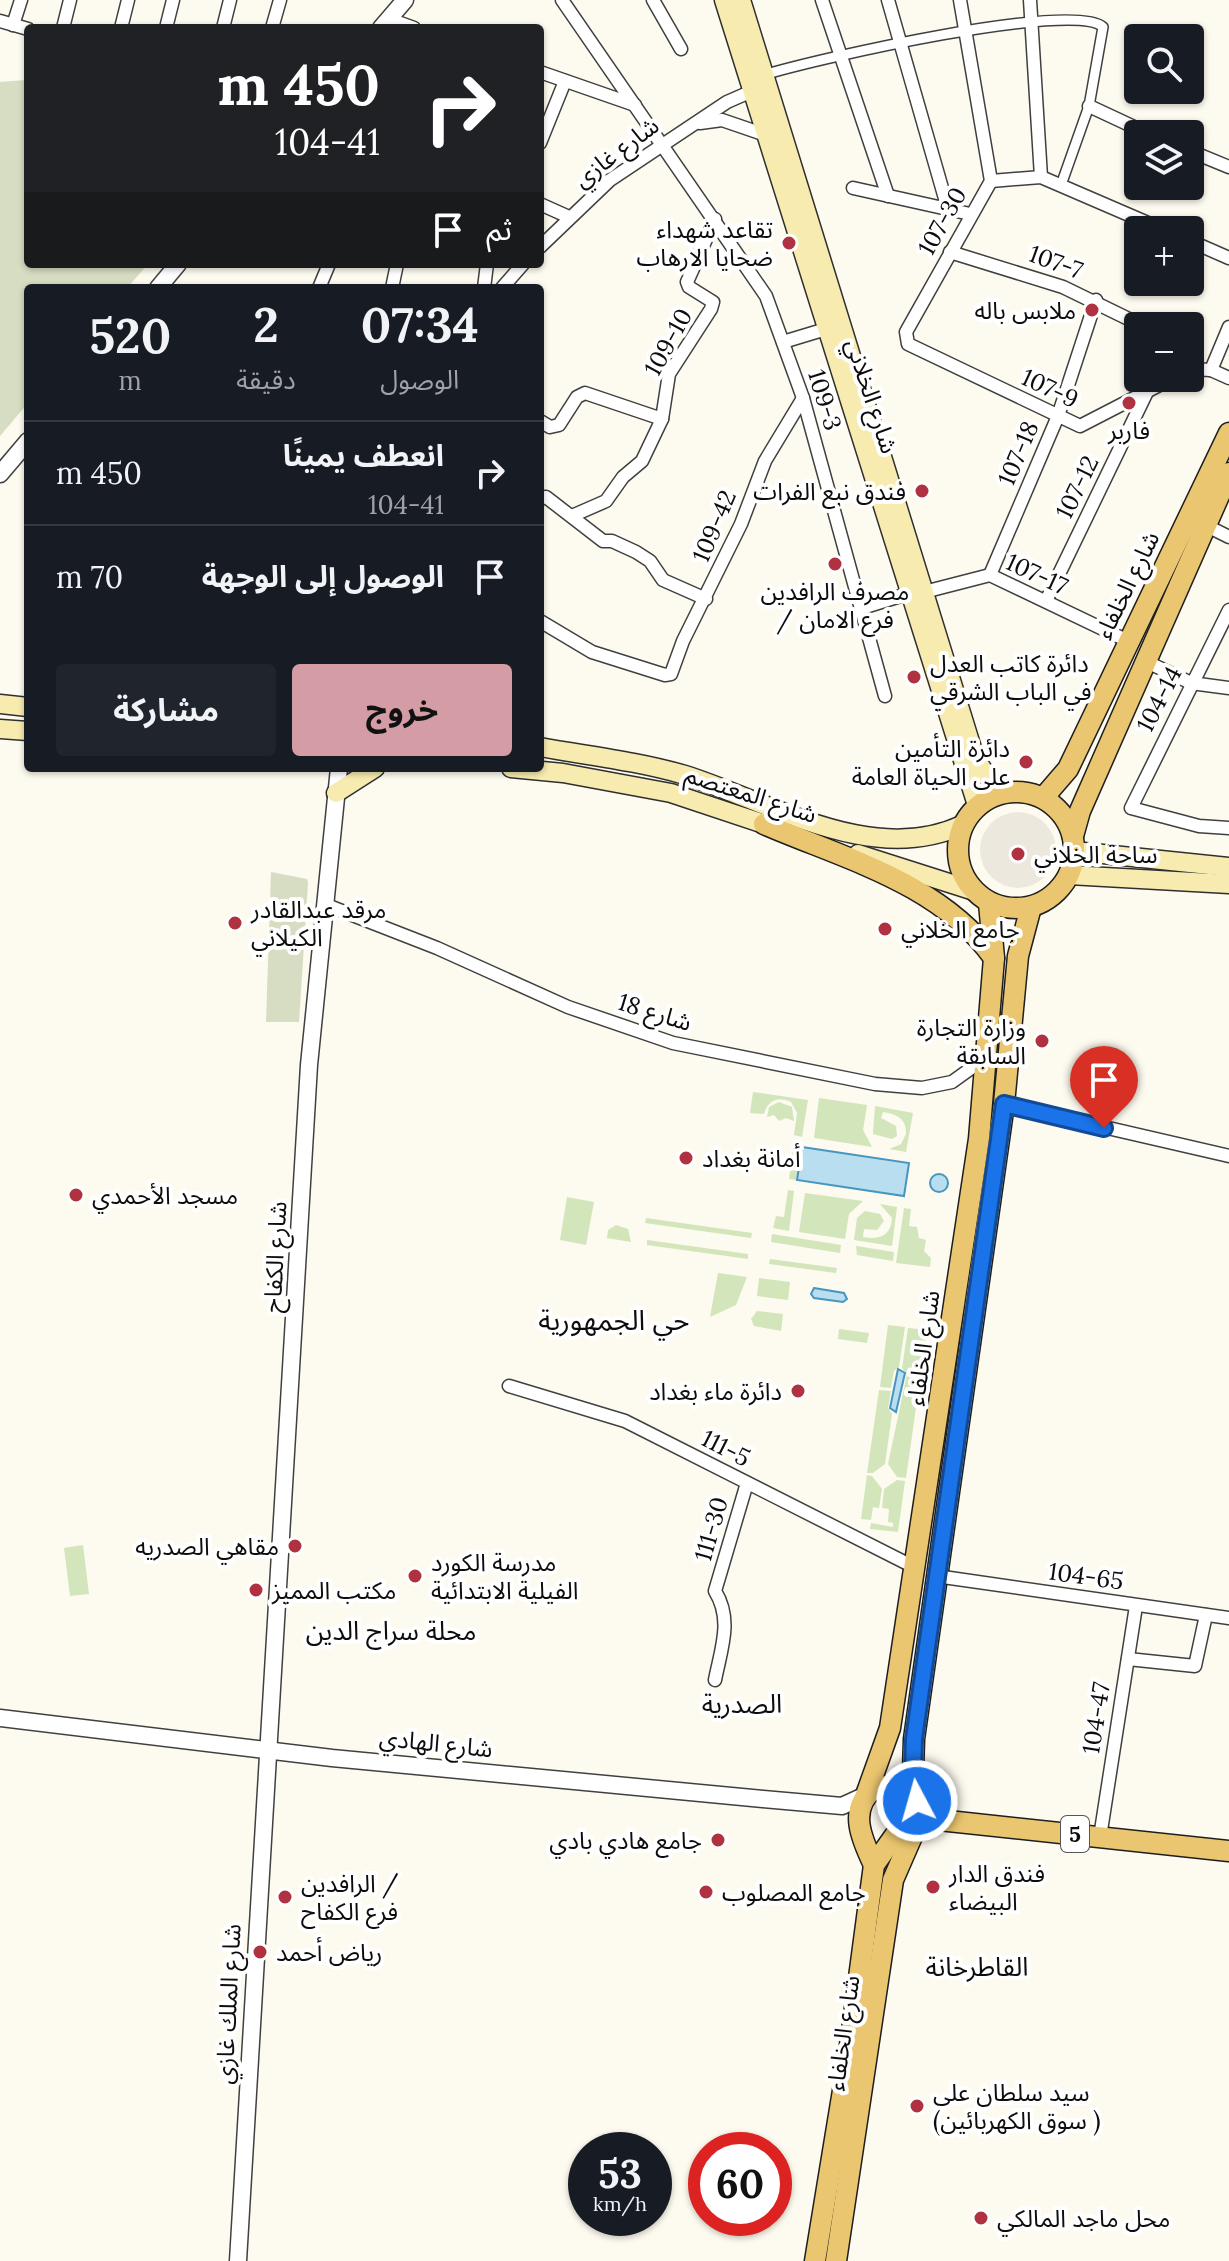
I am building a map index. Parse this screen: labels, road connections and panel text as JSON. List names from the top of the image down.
{
  "streets": {
    "main road": [
      "شارع الخلاني",
      "شارع الخلفاء",
      "شارع المعتصم",
      "5"
    ],
    "street": [
      "شارع غازي",
      "107-30",
      "107-7",
      "109-10",
      "107-9",
      "109-3",
      "107-18",
      "107-12",
      "109-42",
      "107-17",
      "104-14",
      "شارع 18",
      "شارع الكفاح",
      "111-5",
      "111-30",
      "104-65",
      "104-47",
      "شارع الهادي",
      "شارع الملك غازي"
    ]
  },
  "crossings": [
    ["شارع غازي", "107-30"],
    ["شارع غازي", "شارع الخلاني"],
    ["شارع غازي", "109-3"],
    ["107-30", "107-7"],
    ["107-30", "107-9"],
    ["107-7", "107-18"],
    ["109-10", "109-3"],
    ["107-9", "107-18"],
    ["107-9", "107-12"],
    ["شارع الخلاني", "107-17"],
    ["شارع الخلاني", "شارع الخلفاء"],
    ["شارع الخلاني", "شارع المعتصم"],
    ["109-3", "109-42"],
    ["109-3", "107-17"],
    ["107-18", "107-17"],
    ["107-12", "107-17"],
    ["107-17", "شارع الخلفاء"],
    ["شارع الخلفاء", "شارع المعتصم"],
    ["شارع الخلفاء", "شارع 18"],
    ["شارع الخلفاء", "111-5"],
    ["شارع الخلفاء", "104-65"],
    ["شارع الخلفاء", "شارع الهادي"],
    ["شارع الخلفاء", "5"],
    ["شارع 18", "شارع الكفاح"],
    ["شارع الكفاح", "شارع الهادي"],
    ["شارع الكفاح", "شارع الملك غازي"],
    ["111-5", "111-30"],
    ["104-65", "104-47"],
    ["104-47", "5"],
    ["شارع الهادي", "شارع الملك غازي"]
  ],
  "districts": [
    "حي الجمهورية",
    "محلة سراج الدين",
    "الصدرية",
    "القاطرخانة"
  ],
  "places": [
    "تقاعد شهداء ضحايا الارهاب",
    "ملابس باله",
    "فاربر",
    "فندق نبع الفرات",
    "مصرف الرافدين / فرع الامان",
    "دائرة كاتب العدل في الباب الشرقي",
    "دائرة التأمين على الحياة العامة",
    "ساحة الخلاني",
    "مرقد عبدالقادر الكيلاني",
    "جامع الخلاني",
    "وزارة التجارة السابقة",
    "أمانة بغداد",
    "مسجد الأحمدي",
    "دائرة ماء بغداد",
    "مقاهي الصدريه",
    "مدرسة الكورد الفيلية الابتدائية",
    "مكتب المميز",
    "جامع هادي بادي",
    "فندق الدار البيضاء",
    "جامع المصلوب",
    "الرافدين / فرع الكفاح",
    "رياض أحمد",
    "سيد سلطان على (سوق الكهربائين )",
    "محل ماجد المالكي"
  ],
  "page": {
    "map_buttons": ["+", "−"],
    "turn": ["450 m", "104-41"],
    "then": "ثم",
    "eta": [
      "07:34",
      "الوصول",
      "2",
      "دقيقة",
      "520",
      "m"
    ],
    "list": [
      {
        "name": "انعطف يمينًا",
        "note": "104-41",
        "value": "450 m"
      },
      {
        "name": "الوصول إلى الوجهة",
        "value": "70 m"
      }
    ],
    "buttons": ["خروج", "مشاركة"],
    "speed": "53 km/h",
    "limit": "60"
  }
}
